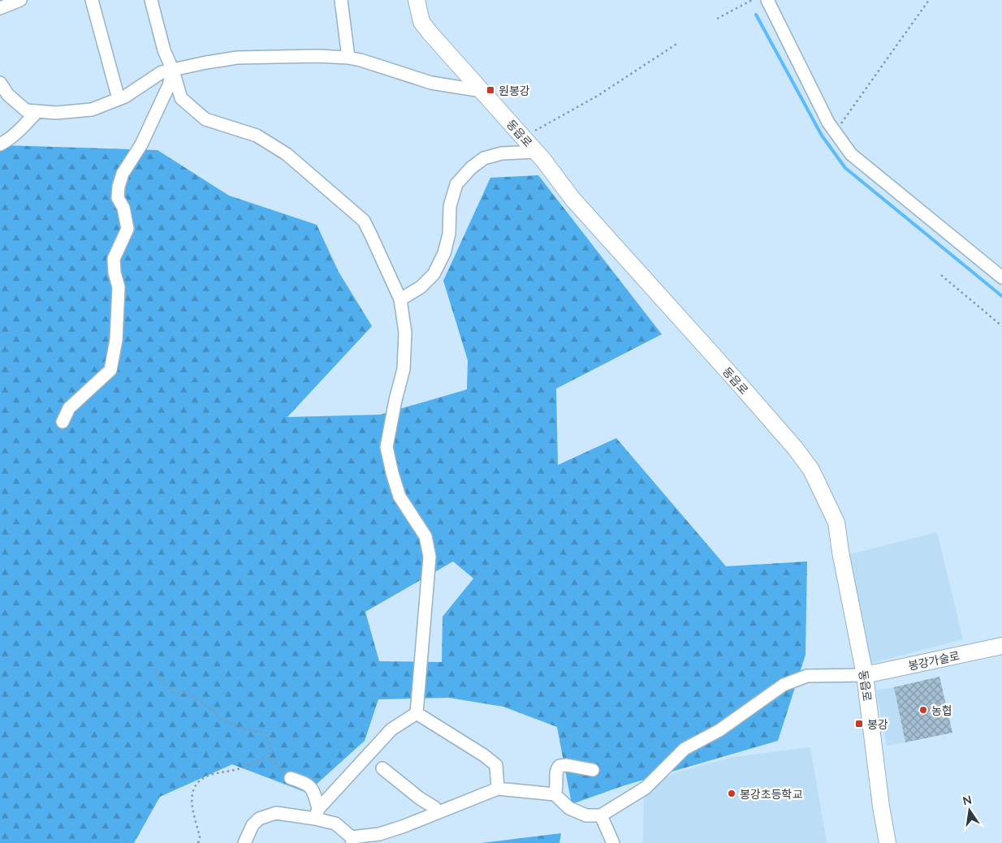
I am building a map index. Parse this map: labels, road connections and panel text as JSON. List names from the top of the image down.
{
  "streets": {
    "main road": ["동읍로", "봉강가술로"]
  },
  "crossings": [
    ["동읍로", "봉강가술로"]
  ],
  "places": {
    "transit": ["원봉강", "봉강"],
    "other": ["농협", "봉강초등학교"]
  },
  "north": "top"
}
